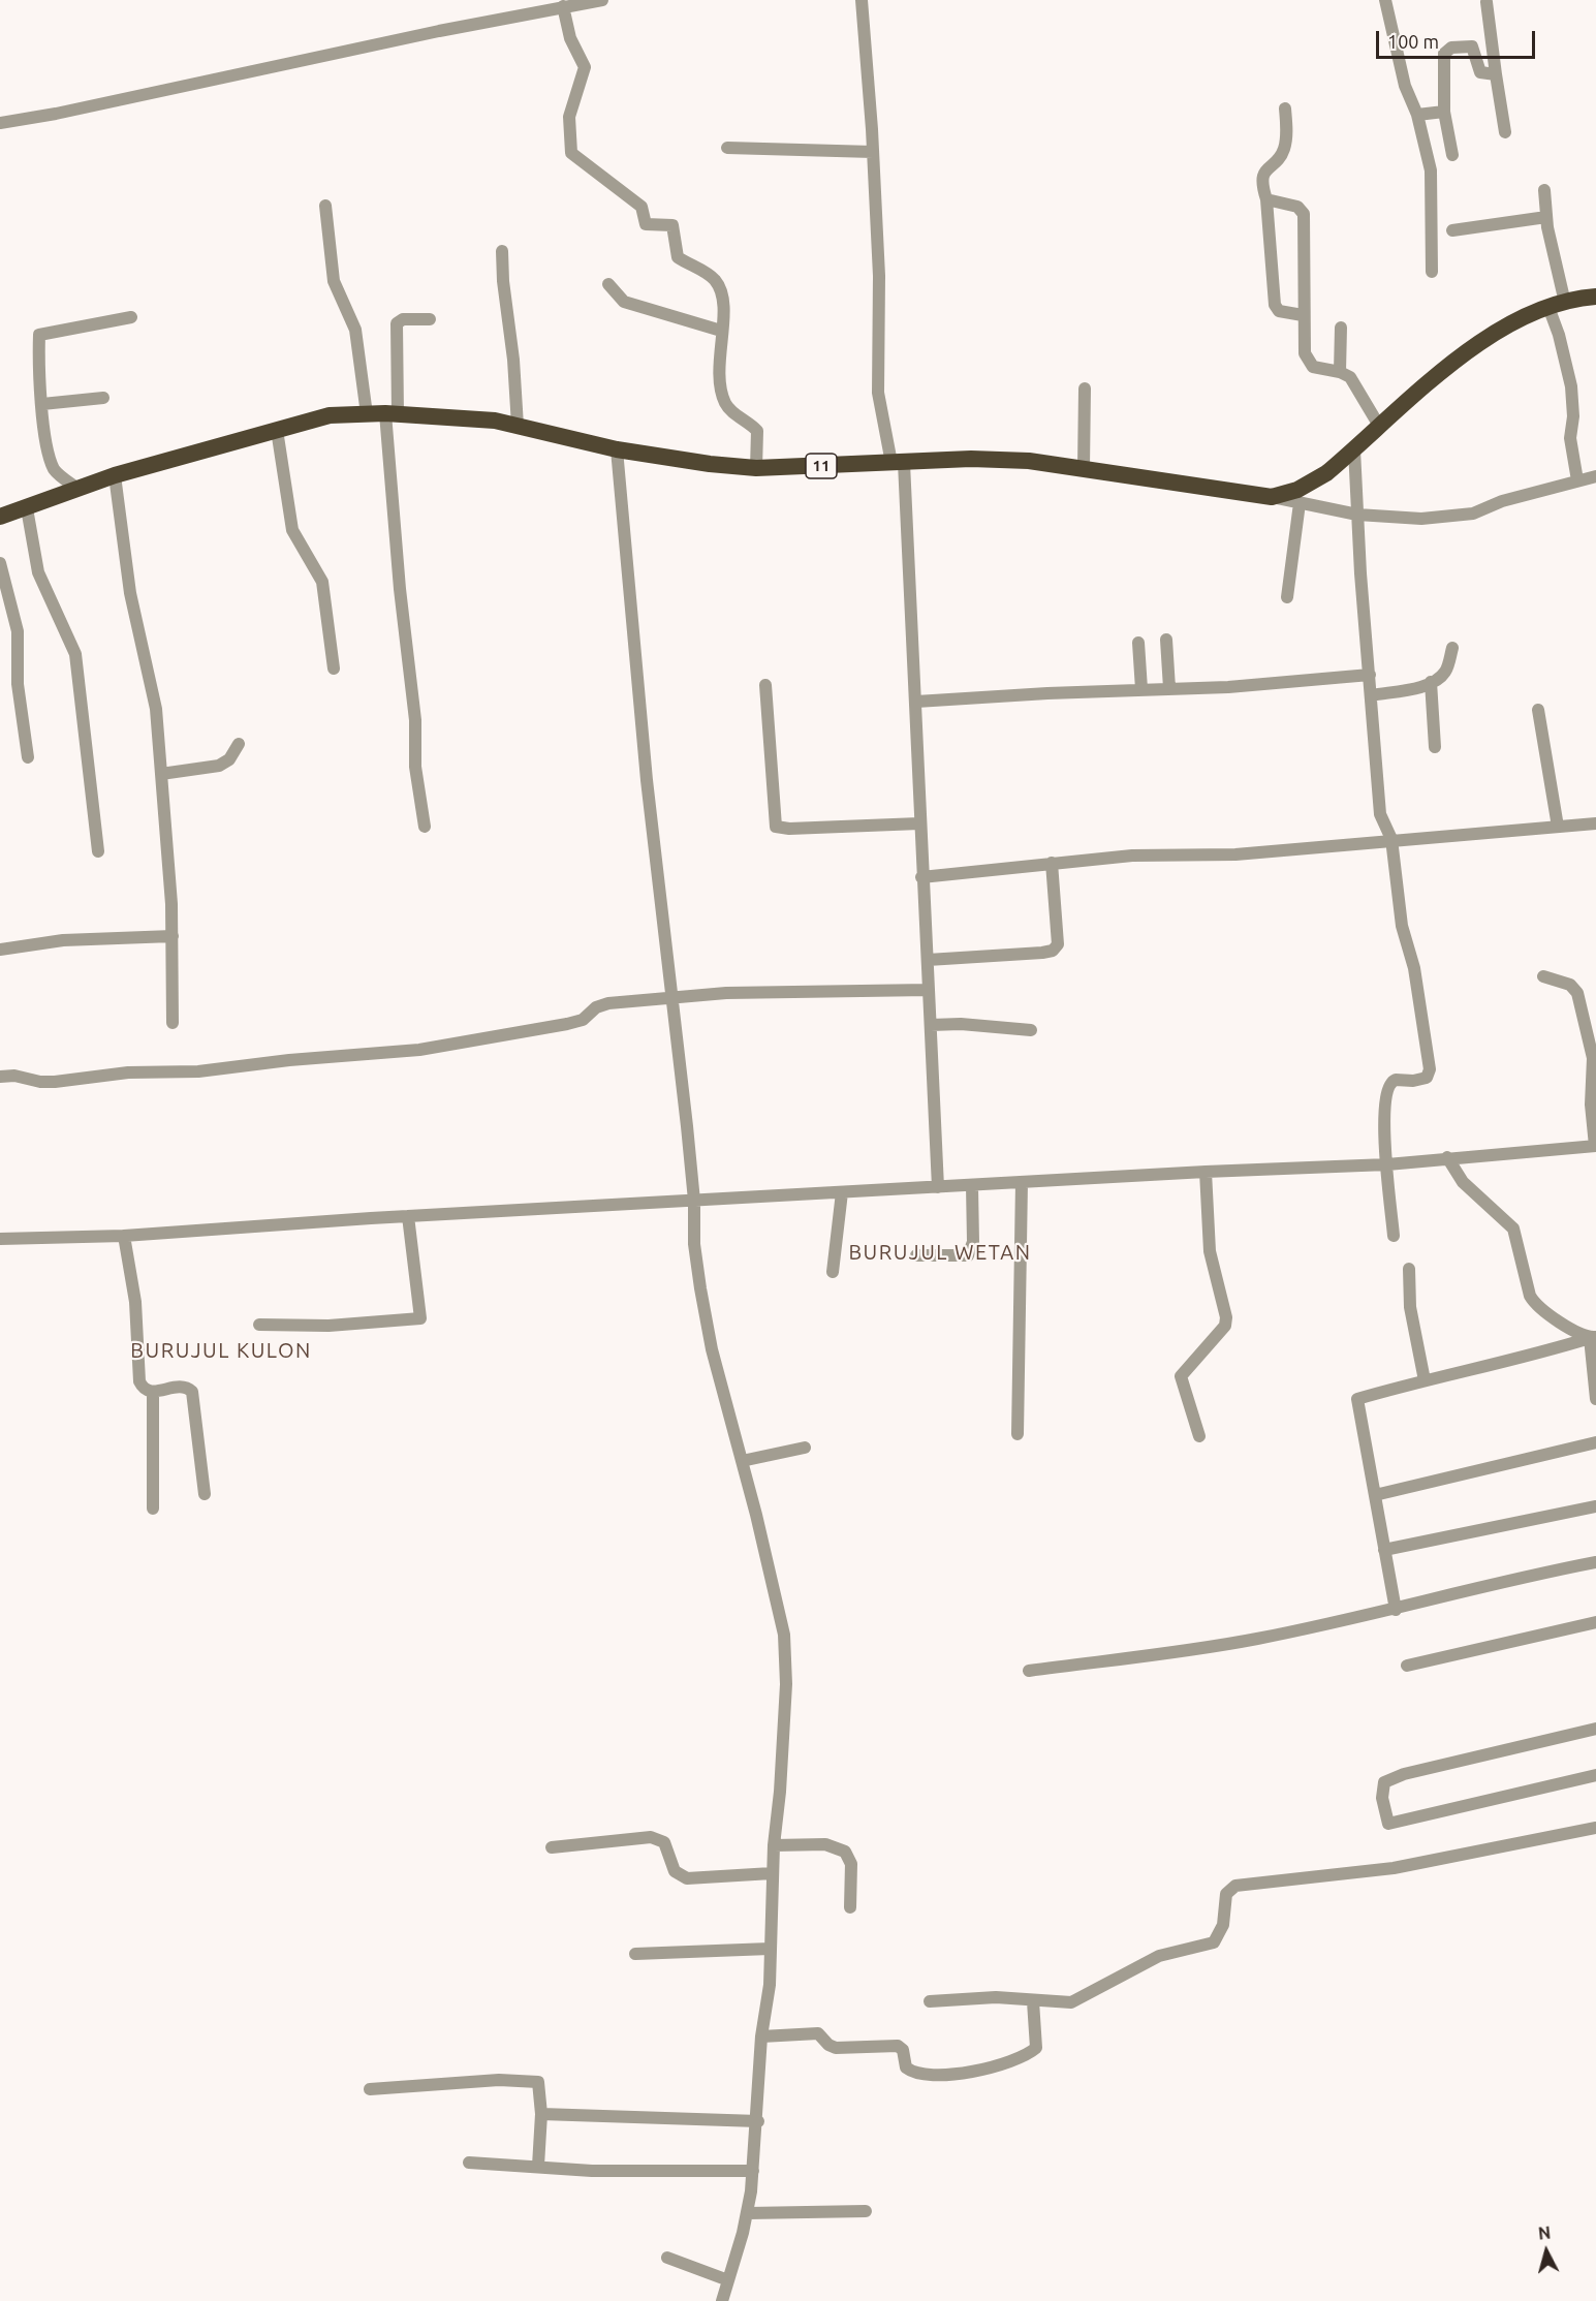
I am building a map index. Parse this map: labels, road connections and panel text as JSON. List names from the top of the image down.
{
  "streets": {
    "highway": ["11"]
  },
  "districts": ["BURUJUL WETAN", "BURUJUL KULON"],
  "scale_bar": "100 m",
  "north": "top"
}
